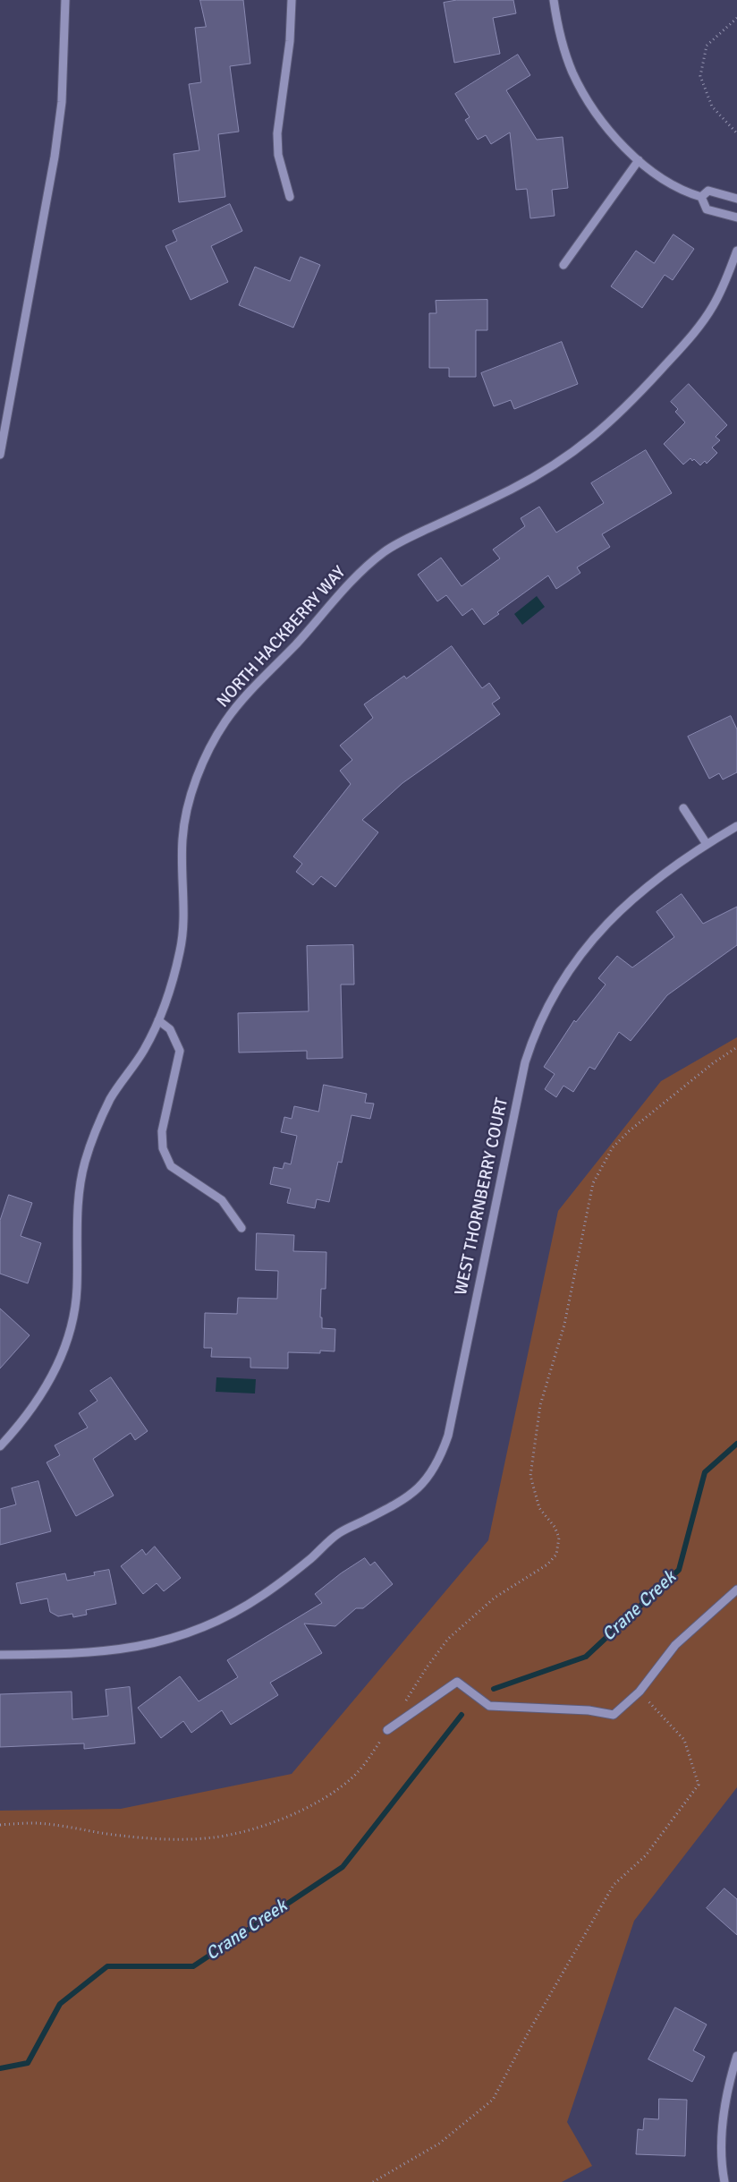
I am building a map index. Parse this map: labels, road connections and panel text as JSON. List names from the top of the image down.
{
  "streets": {
    "street": ["NORTH HACKBERRY WAY", "WEST THORNBERRY COURT"]
  },
  "water": ["Crane Creek"]
}
